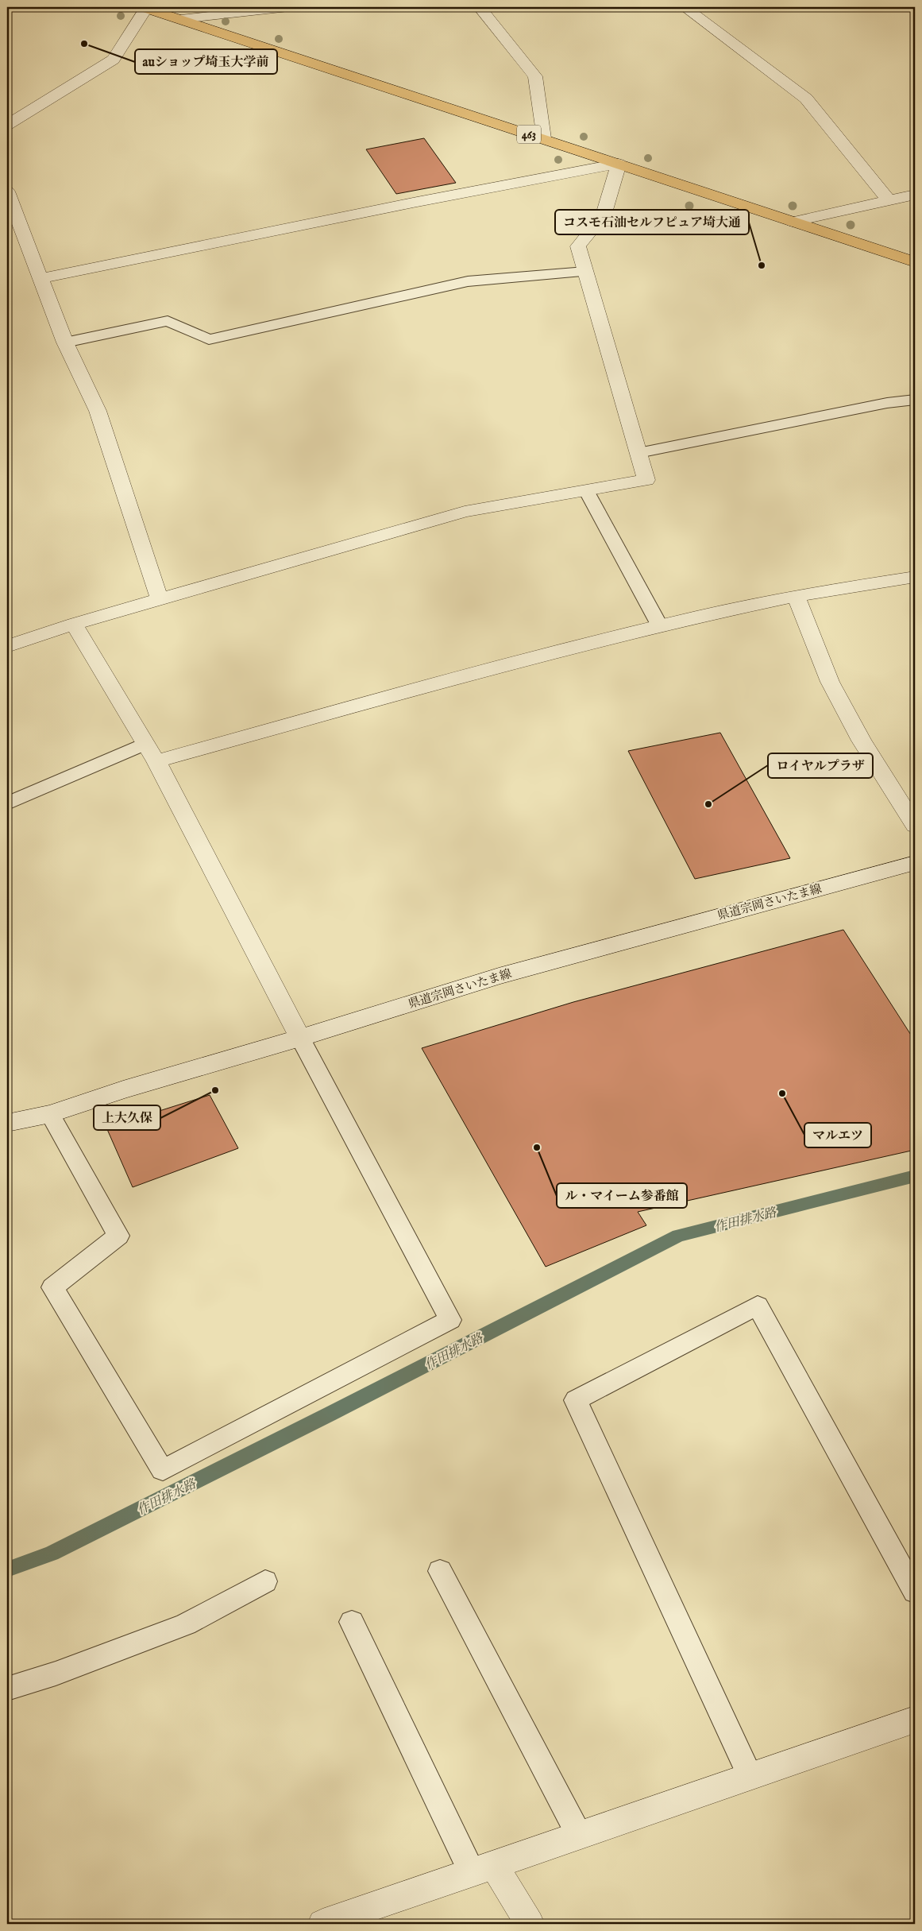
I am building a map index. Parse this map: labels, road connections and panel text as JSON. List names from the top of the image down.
{
  "streets": {
    "highway": ["463"],
    "street": ["県道宗岡さいたま線"]
  },
  "water": ["作田排水路"],
  "places": [
    "auショップ埼玉大学前",
    "コスモ石油セルフピュア埼大通",
    "ロイヤルプラザ",
    "上大久保",
    "マルエツ",
    "ル・マイーム参番館"
  ]
}
